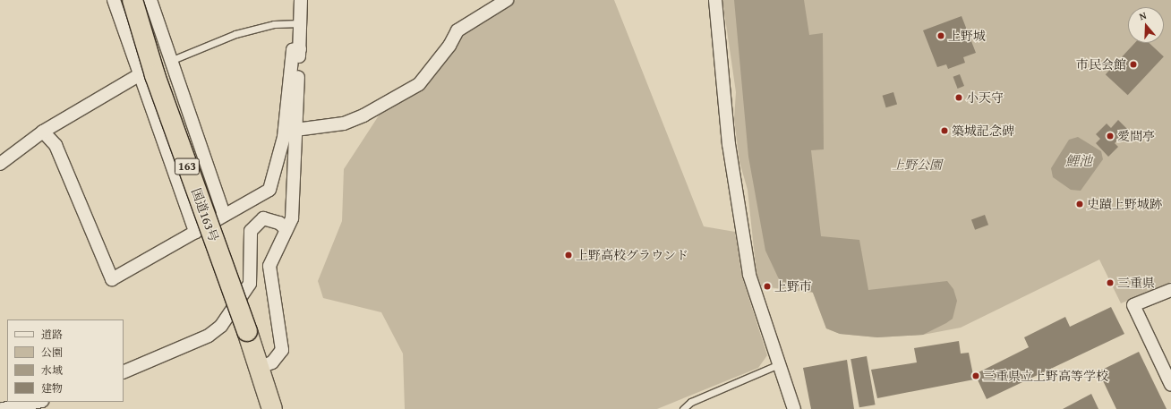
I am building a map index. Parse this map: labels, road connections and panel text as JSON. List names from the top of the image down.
{
  "streets": {
    "highway": ["163", "国道163号"]
  },
  "water": ["鯉池"],
  "parks": ["上野公園"],
  "places": [
    "上野城",
    "市民会館",
    "小天守",
    "築城記念碑",
    "愛間亭",
    "史蹟上野城跡",
    "上野高校グラウンド",
    "三重県",
    "上野市",
    "三重県立上野高等学校"
  ],
  "legend": [
    "道路",
    "公園",
    "水域",
    "建物"
  ],
  "north": "top"
}
